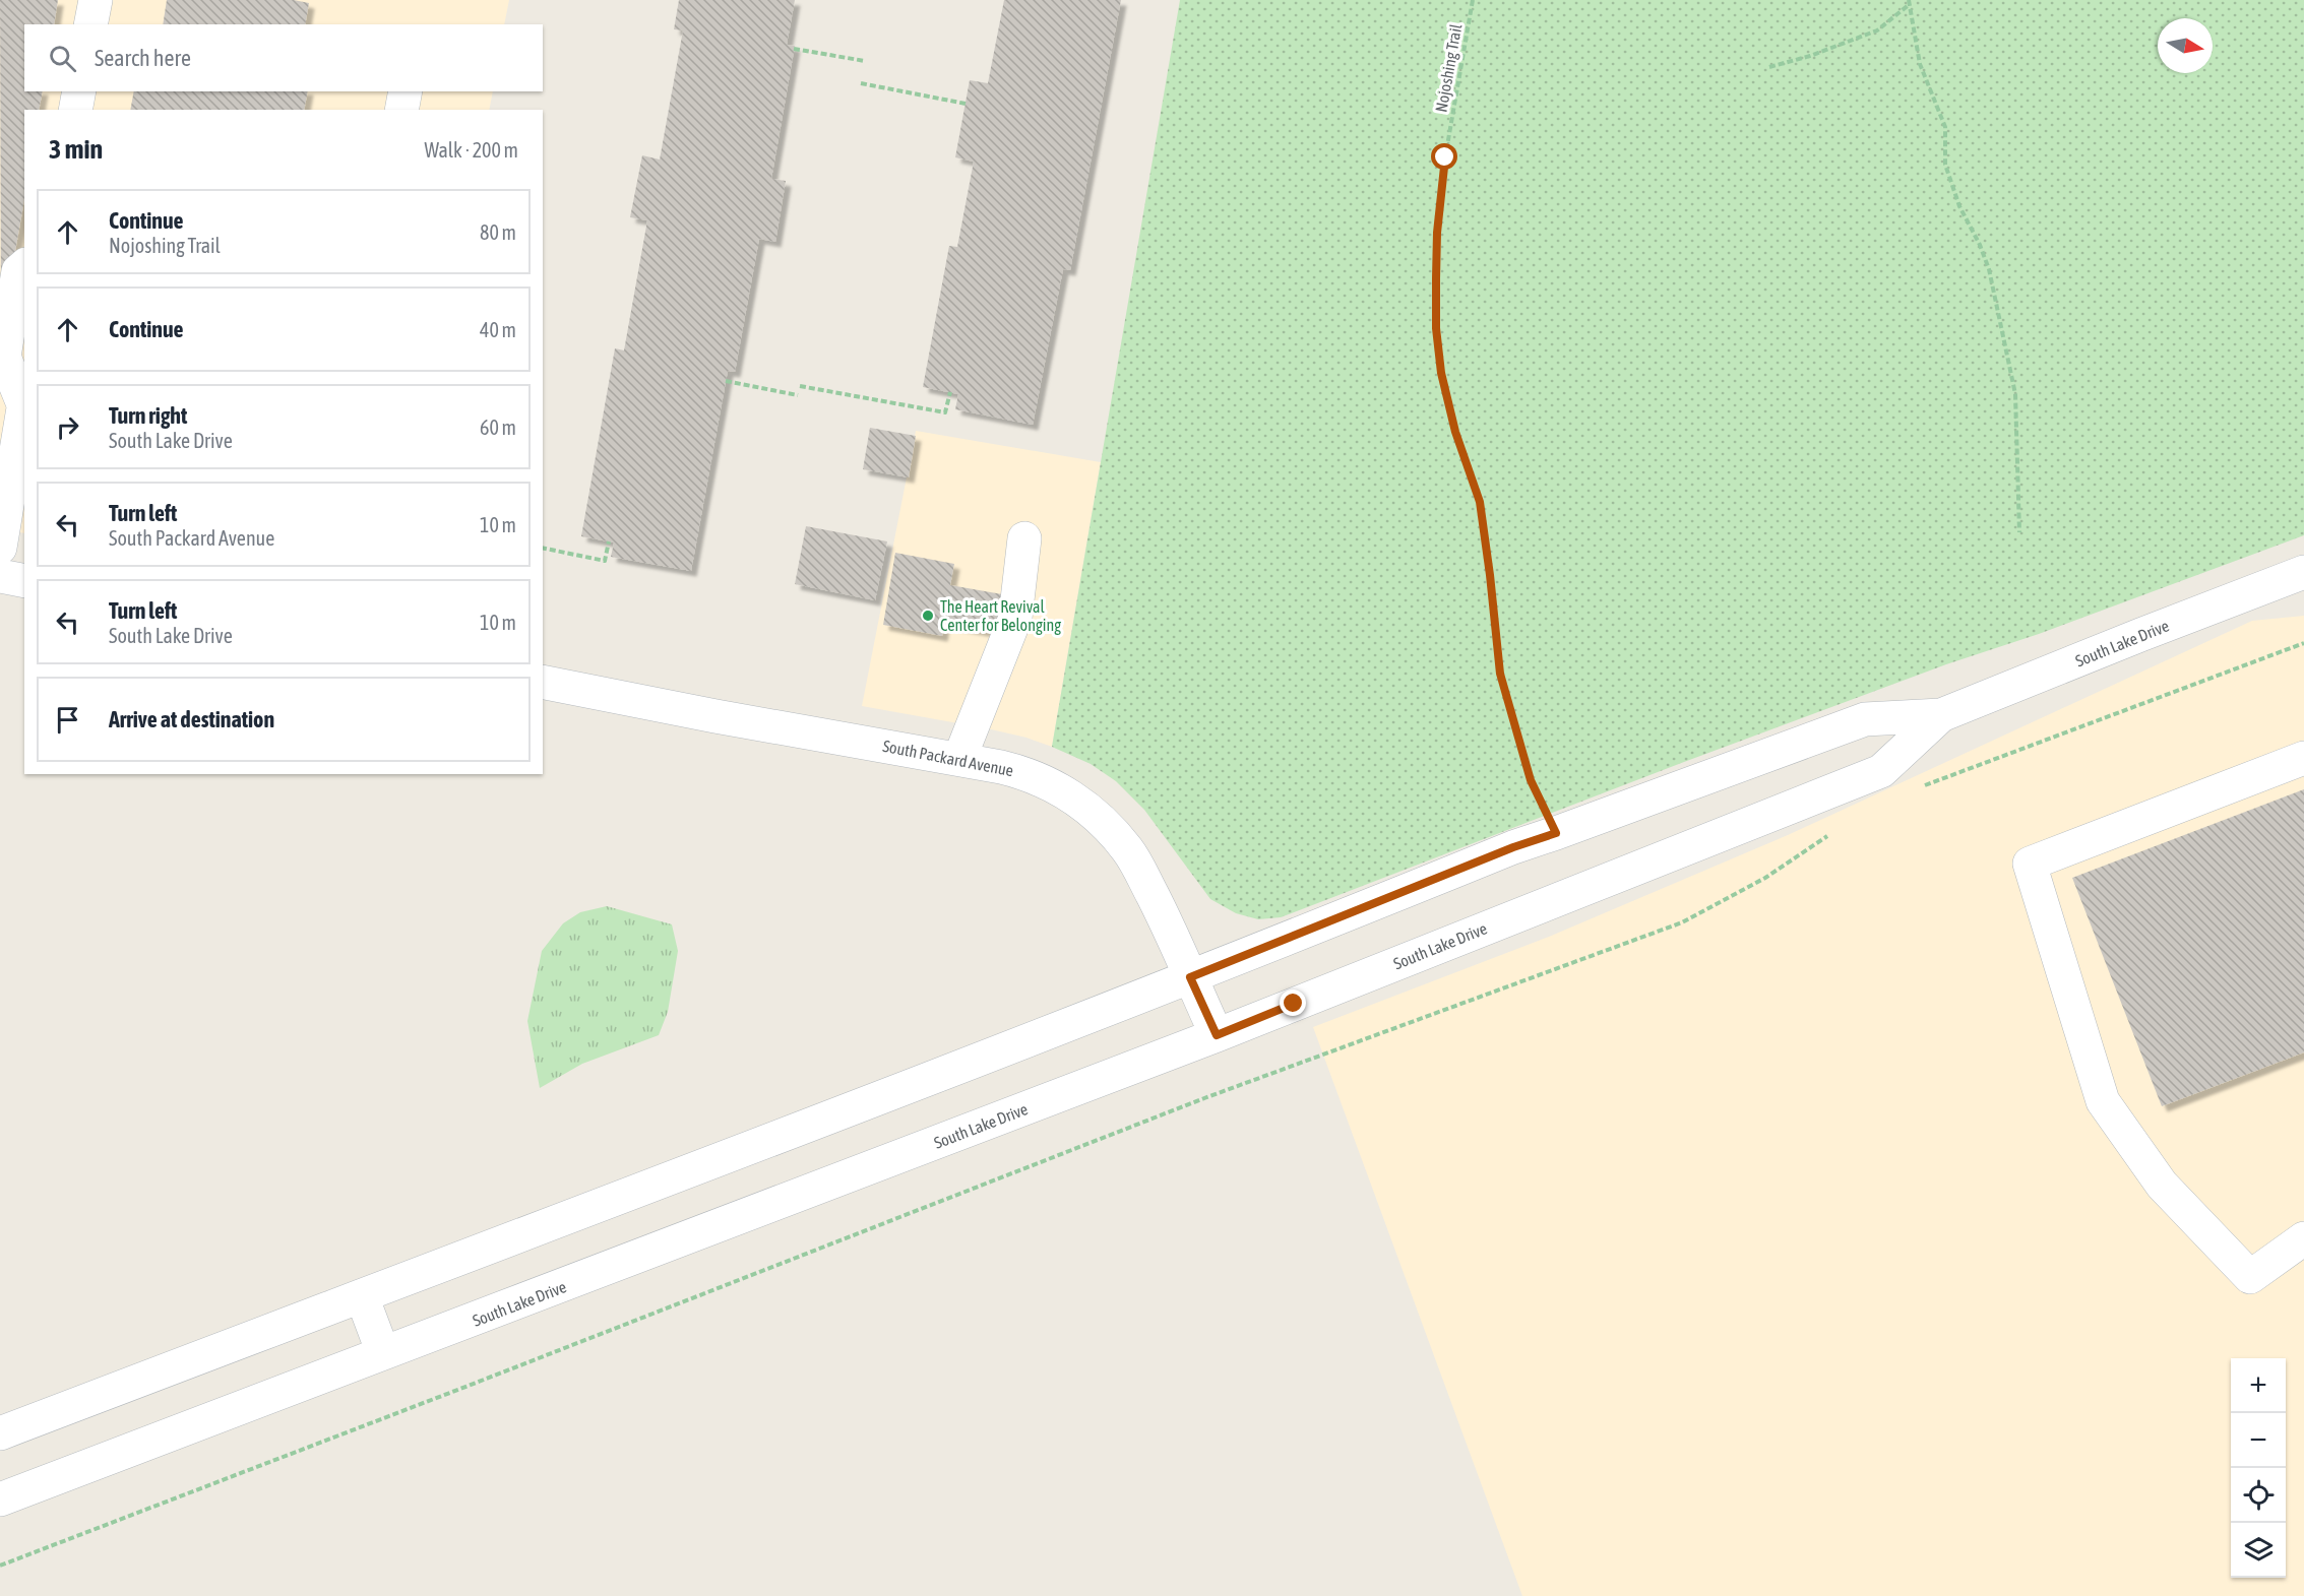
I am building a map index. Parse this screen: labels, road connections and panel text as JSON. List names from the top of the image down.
{
  "streets": {
    "street": ["South Lake Drive", "South Packard Avenue"],
    "path": ["Nojoshing Trail"]
  },
  "crossings": [
    ["Nojoshing Trail", "South Lake Drive"],
    ["South Lake Drive", "South Packard Avenue"]
  ],
  "places": ["The Heart Revival Center for Belonging"],
  "north": "right",
  "page": {
    "search": "Search here",
    "heading": ["3 min", "Walk · 200 m"],
    "list": [
      ["Continue", "Nojoshing Trail", "80 m"],
      ["Continue", "40 m"],
      ["Turn right", "South Lake Drive", "60 m"],
      ["Turn left", "South Packard Avenue", "10 m"],
      ["Turn left", "South Lake Drive", "10 m"],
      "Arrive at destination"
    ],
    "map_buttons": ["+", "−"]
  }
}
